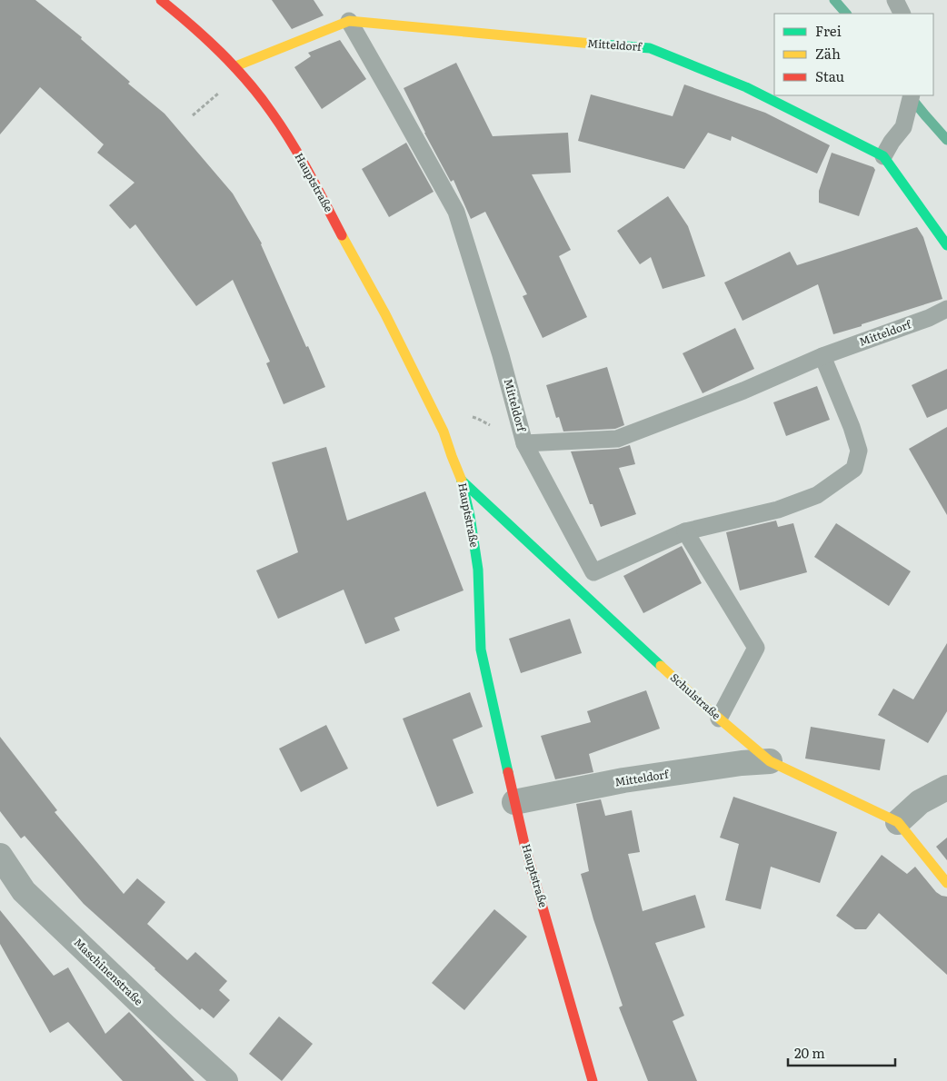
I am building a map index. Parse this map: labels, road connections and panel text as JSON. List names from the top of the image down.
{
  "streets": {
    "street": [
      "Mitteldorf",
      "Hauptstraße",
      "Schulstraße",
      "Maschinenstraße"
    ]
  },
  "crossings": [
    ["Mitteldorf", "Hauptstraße"],
    ["Mitteldorf", "Schulstraße"],
    ["Hauptstraße", "Schulstraße"]
  ],
  "legend": ["Frei", "Zäh", "Stau"],
  "scale_bar": "20 m"
}
